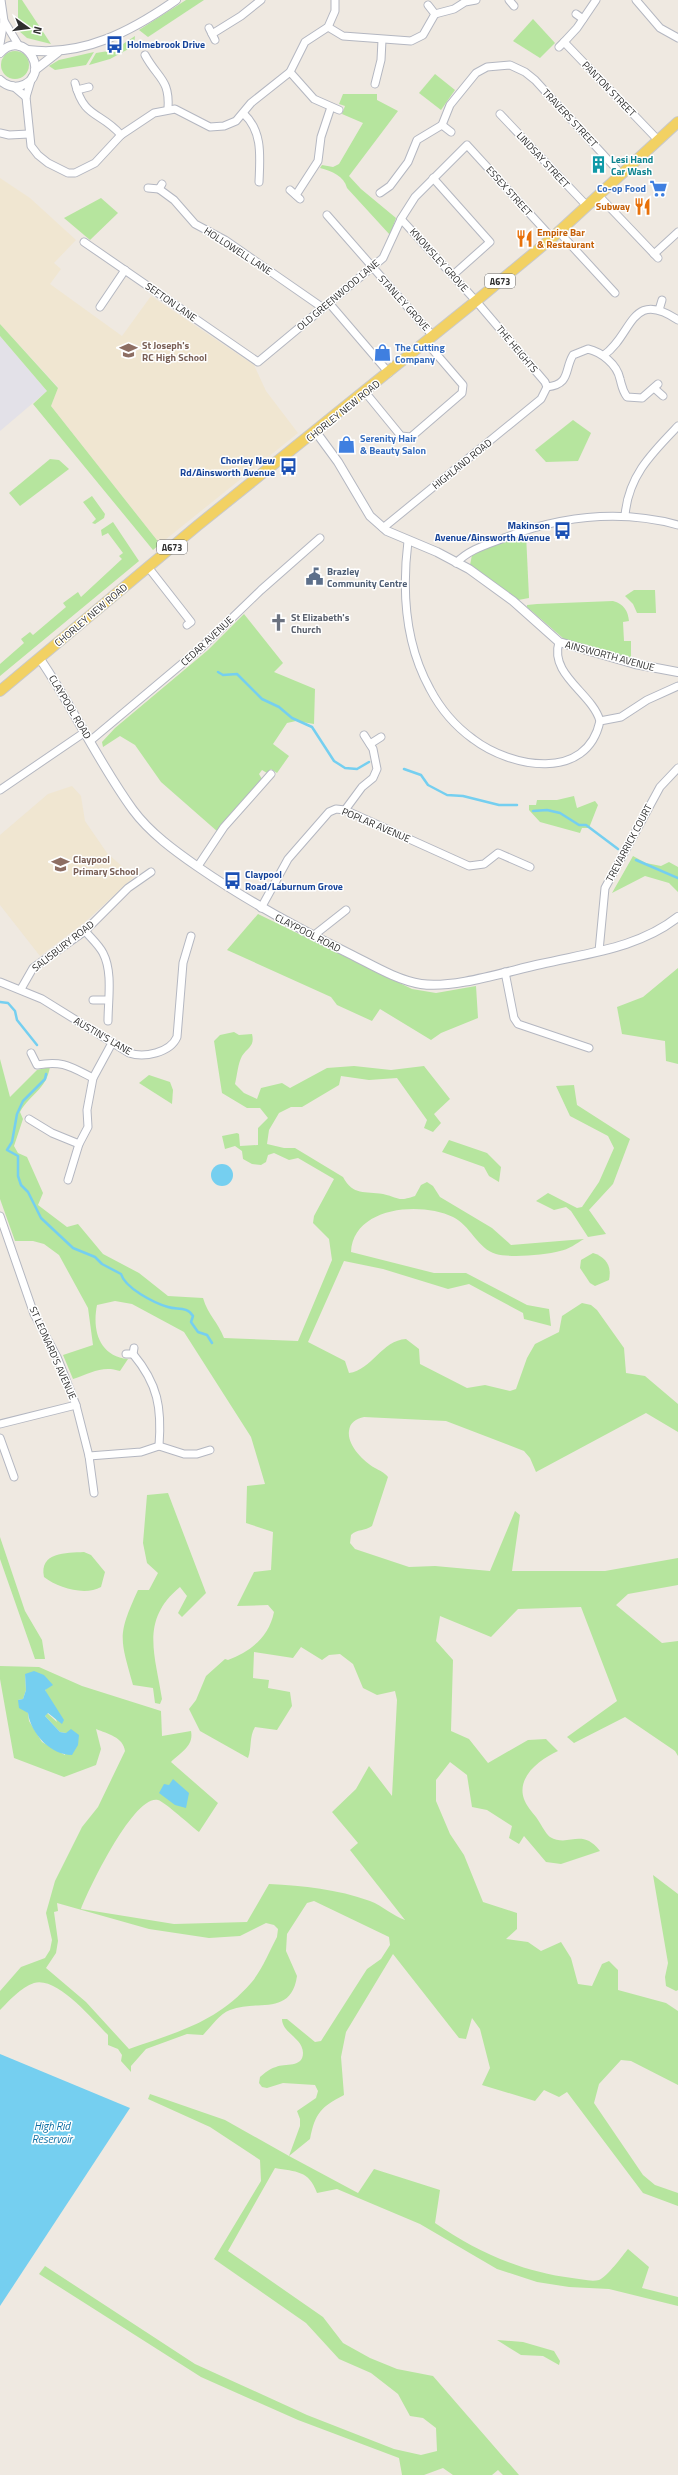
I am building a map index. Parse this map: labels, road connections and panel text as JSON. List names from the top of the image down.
{
  "streets": {
    "main road": ["A673", "CHORLEY NEW ROAD"],
    "street": [
      "PANTON STREET",
      "TRAVERS STREET",
      "LINDSAY STREET",
      "ESSEX STREET",
      "HOLLOWELL LANE",
      "KNOWSLEY GROVE",
      "OLD GREENWOOD LANE",
      "SEFTON LANE",
      "STANLEY GROVE",
      "THE HEIGHTS",
      "HIGHLAND ROAD",
      "CEDAR AVENUE",
      "AINSWORTH AVENUE",
      "CLAYPOOL ROAD",
      "POPLAR AVENUE",
      "TREVARRICK COURT",
      "SALISBURY ROAD",
      "AUSTIN'S LANE",
      "ST LEONARD'S AVENUE"
    ]
  },
  "crossings": [
    ["PANTON STREET", "CHORLEY NEW ROAD"],
    ["TRAVERS STREET", "CHORLEY NEW ROAD"],
    ["LINDSAY STREET", "CHORLEY NEW ROAD"],
    ["ESSEX STREET", "OLD GREENWOOD LANE"],
    ["ESSEX STREET", "CHORLEY NEW ROAD"],
    ["HOLLOWELL LANE", "OLD GREENWOOD LANE"],
    ["KNOWSLEY GROVE", "OLD GREENWOOD LANE"],
    ["KNOWSLEY GROVE", "THE HEIGHTS"],
    ["KNOWSLEY GROVE", "CHORLEY NEW ROAD"],
    ["OLD GREENWOOD LANE", "SEFTON LANE"],
    ["OLD GREENWOOD LANE", "STANLEY GROVE"],
    ["STANLEY GROVE", "CHORLEY NEW ROAD"],
    ["THE HEIGHTS", "CHORLEY NEW ROAD"],
    ["THE HEIGHTS", "HIGHLAND ROAD"],
    ["CHORLEY NEW ROAD", "AINSWORTH AVENUE"],
    ["CHORLEY NEW ROAD", "CLAYPOOL ROAD"],
    ["HIGHLAND ROAD", "AINSWORTH AVENUE"],
    ["CEDAR AVENUE", "CLAYPOOL ROAD"],
    ["CLAYPOOL ROAD", "POPLAR AVENUE"],
    ["CLAYPOOL ROAD", "TREVARRICK COURT"],
    ["SALISBURY ROAD", "AUSTIN'S LANE"]
  ],
  "water": ["High Rid Reservoir"],
  "places": {
    "bus stop": [
      "Holmebrook Drive",
      "Chorley New Rd/Ainsworth Avenue",
      "Makinson Avenue/Ainsworth Avenue",
      "Claypool Road/Laburnum Grove"
    ],
    "building": ["Lesi Hand Car Wash"],
    "supermarket": ["Co-op Food"],
    "restaurant": ["Subway", "Empire Bar & Restaurant"],
    "school or university": ["St Joseph's RC High School", "Claypool Primary School"],
    "shop": ["The Cutting Company", "Serenity Hair & Beauty Salon"],
    "public building": ["Brazley Community Centre"],
    "church": ["St Elizabeth's Church"]
  },
  "north": "right"
}
